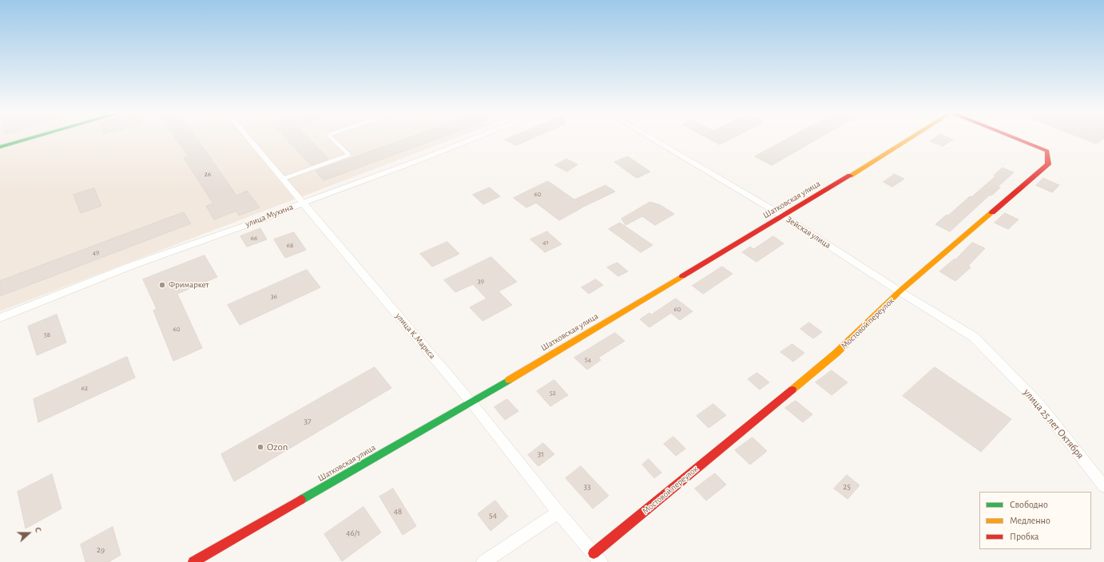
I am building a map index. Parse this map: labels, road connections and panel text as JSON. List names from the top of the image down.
{
  "streets": {
    "street": [
      "Шатковская улица",
      "улица Мухина",
      "Зейская улица",
      "Мостовой переулок",
      "улица К.Маркса",
      "улица 25 лет Октября"
    ]
  },
  "crossings": [
    ["Шатковская улица", "Зейская улица"],
    ["Шатковская улица", "улица К.Маркса"],
    ["улица Мухина", "улица К.Маркса"],
    ["Зейская улица", "Мостовой переулок"],
    ["Зейская улица", "улица 25 лет Октября"],
    ["Мостовой переулок", "улица К.Маркса"]
  ],
  "places": ["Фримаркет", "Ozon"],
  "house_numbers": [
    "26",
    "60",
    "66",
    "41",
    "68",
    "49",
    "39",
    "36",
    "60",
    "60",
    "58",
    "54",
    "62",
    "52",
    "37",
    "31",
    "33",
    "25",
    "48",
    "54",
    "46/1",
    "29"
  ],
  "legend": ["Свободно", "Медленно", "Пробка"],
  "north": "right"
}
